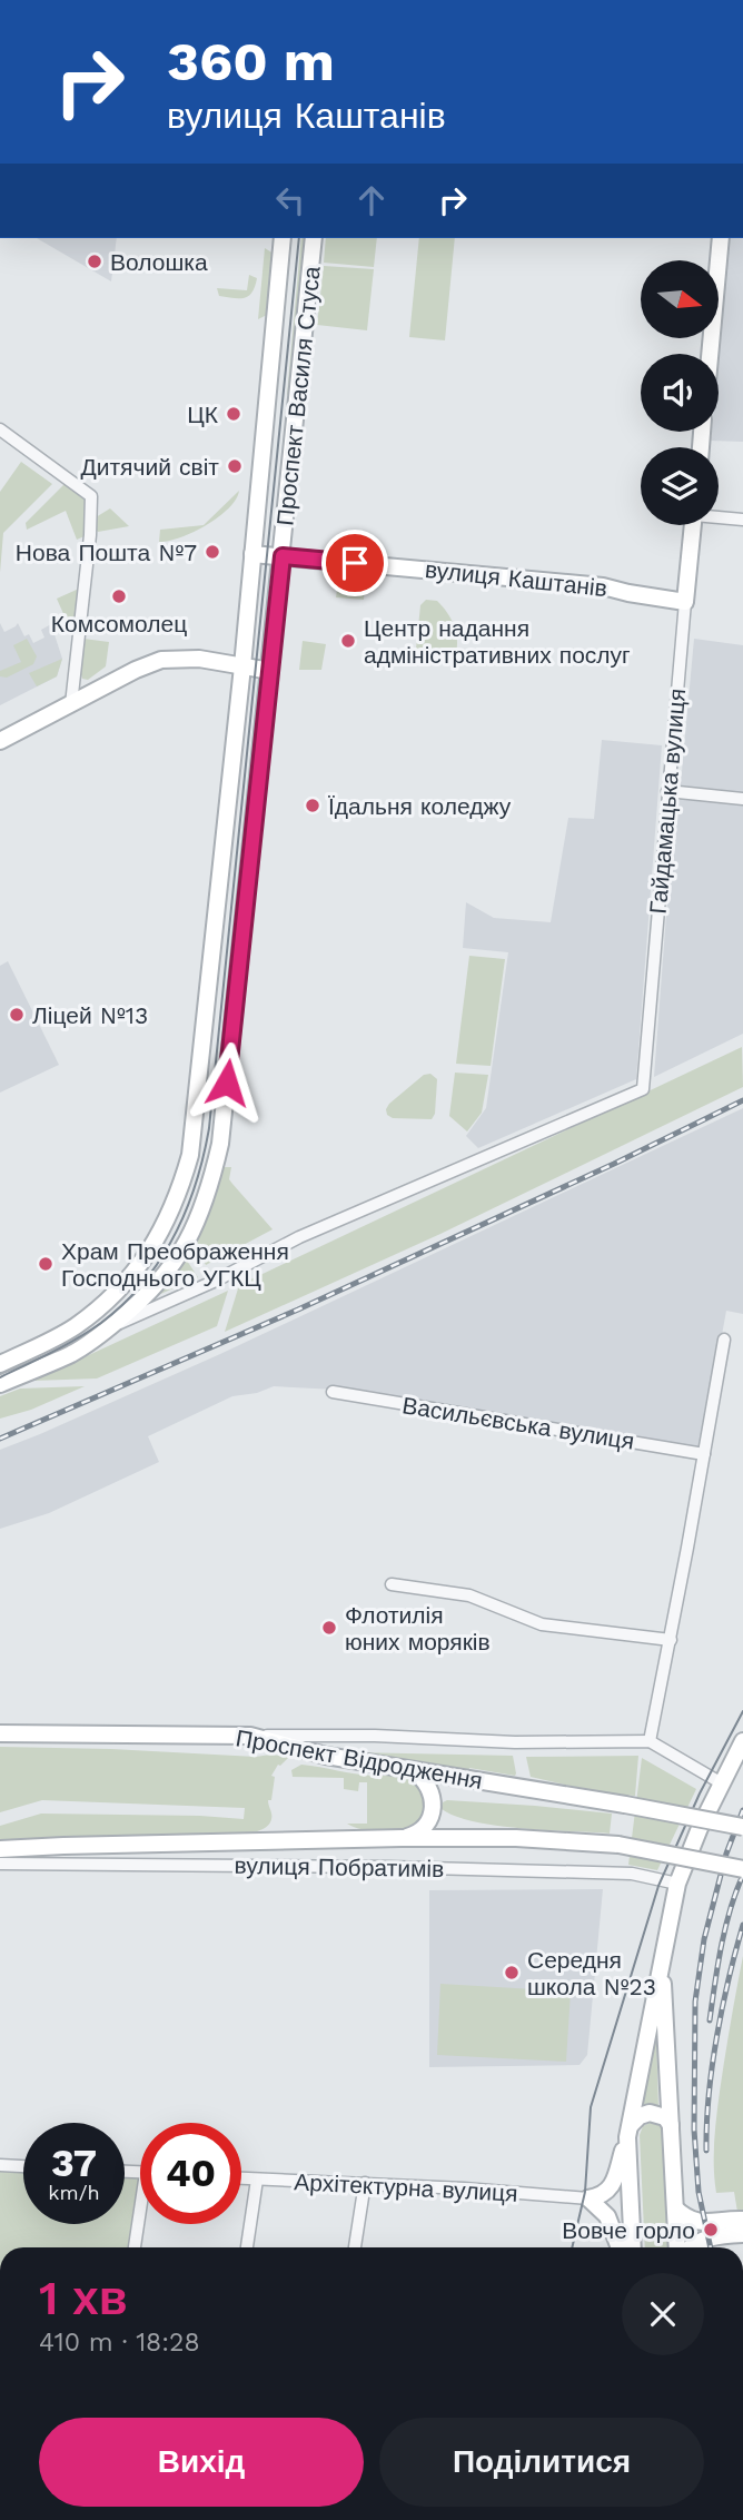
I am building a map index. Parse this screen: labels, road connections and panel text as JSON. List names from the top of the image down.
{
  "streets": {
    "street": [
      "Проспект Василя Стуса",
      "вулиця Каштанів",
      "Гайдамацька вулиця",
      "Васильєвська вулиця",
      "Проспект Відродження",
      "вулиця Побратимів",
      "Архітектурна вулиця"
    ]
  },
  "crossings": [
    ["Проспект Василя Стуса", "вулиця Каштанів"],
    ["Проспект Василя Стуса", "Гайдамацька вулиця"],
    ["вулиця Каштанів", "Гайдамацька вулиця"]
  ],
  "places": [
    "Волошка",
    "ЦК",
    "Дитячий світ",
    "Нова Пошта №7",
    "Комсомолец",
    "Центр надання адміністративних послуг",
    "Їдальня коледжу",
    "Ліцей №13",
    "Храм Преображення Господнього УГКЦ",
    "Флотилія юних моряків",
    "Середня школа №23",
    "Вовче горло"
  ],
  "north": "right",
  "page": {
    "turn": ["360 m", "вулиця Каштанів"],
    "speed": "37 km/h",
    "limit": "40",
    "heading": ["1 хв", "410 m · 18:28"],
    "buttons": ["Вихід", "Поділитися"]
  }
}
